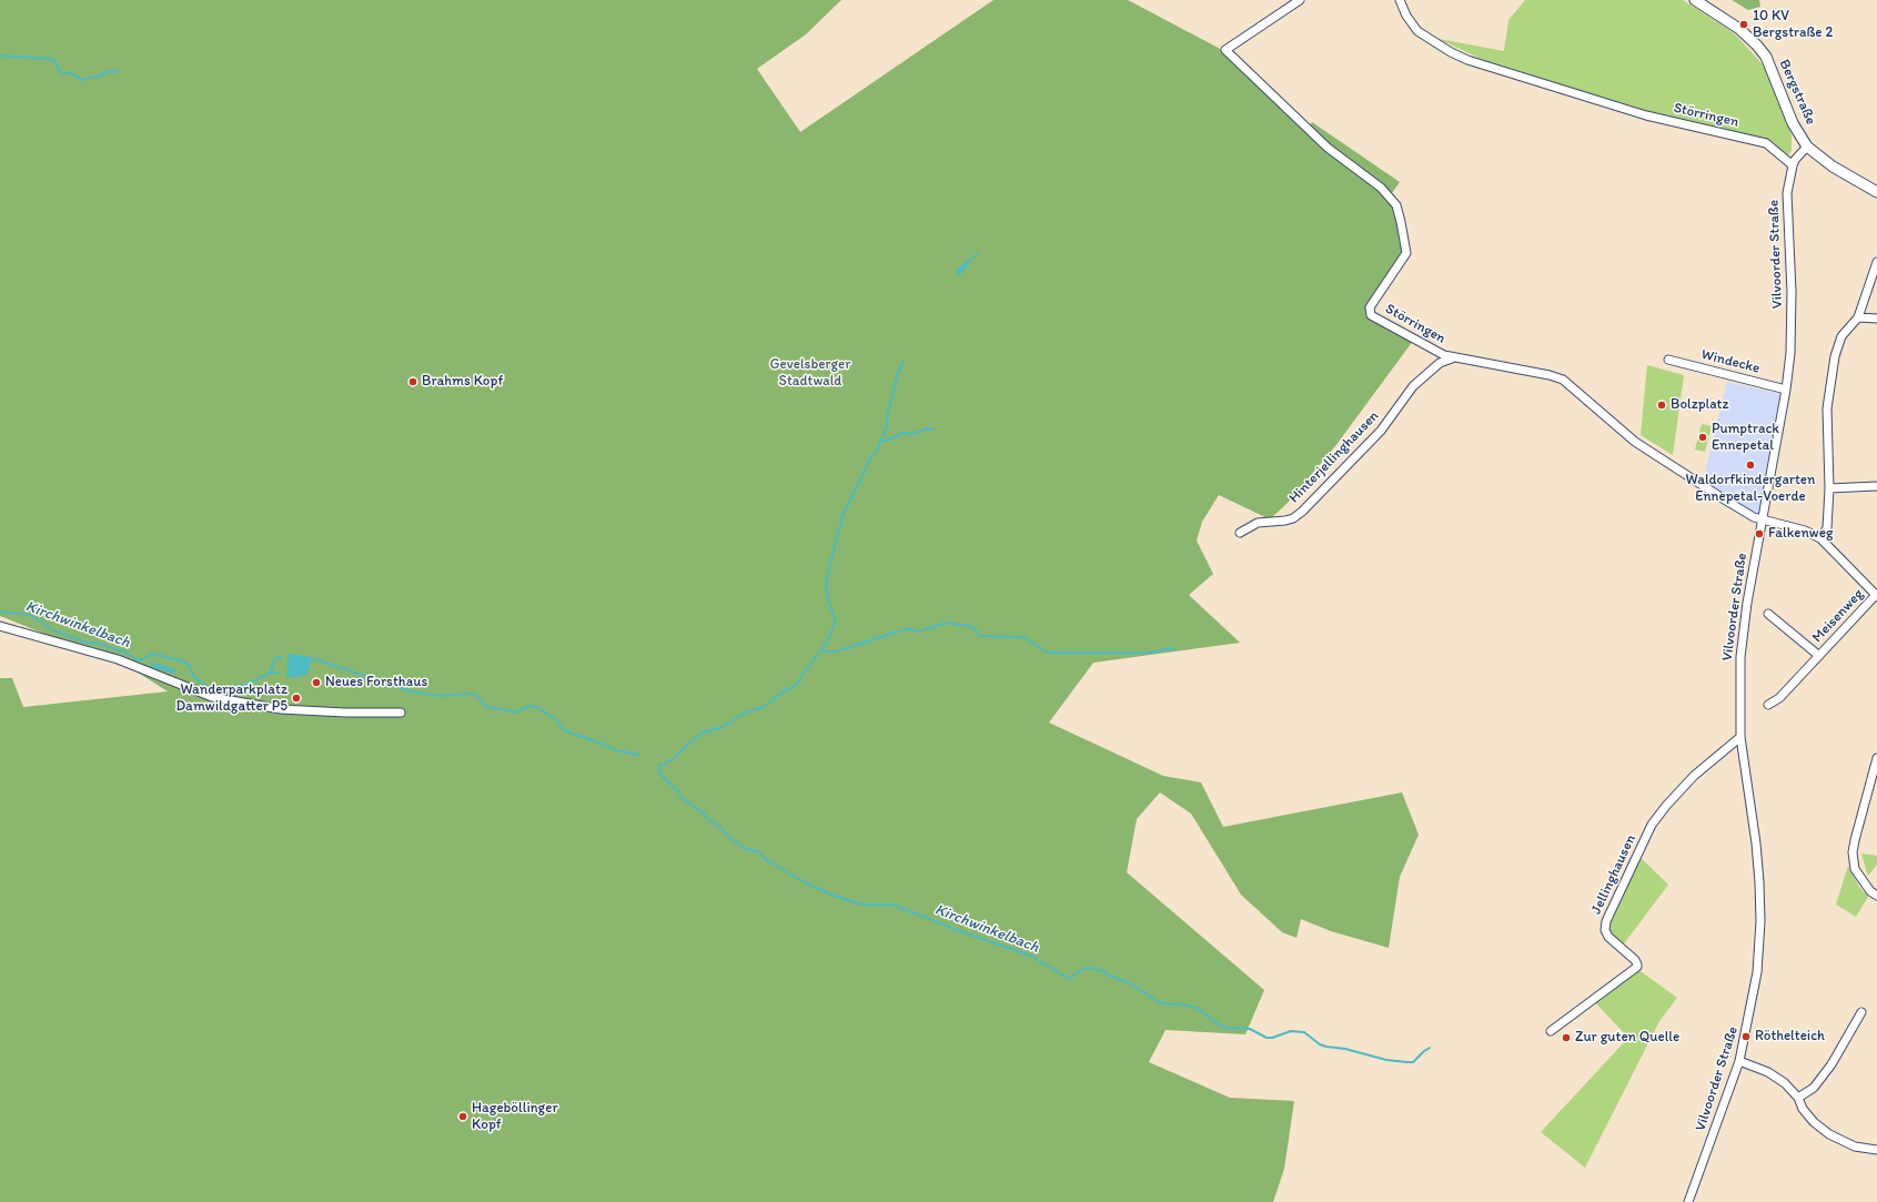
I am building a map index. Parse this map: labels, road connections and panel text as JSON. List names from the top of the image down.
{
  "streets": {
    "street": [
      "Bergstraße",
      "Störringen",
      "Vilvoorder Straße",
      "Windecke",
      "Hinterjellinghausen",
      "Meisenweg",
      "Jellinghausen"
    ]
  },
  "crossings": [
    ["Bergstraße", "Vilvoorder Straße"],
    ["Störringen", "Vilvoorder Straße"],
    ["Störringen", "Hinterjellinghausen"],
    ["Störringen", "Meisenweg"],
    ["Vilvoorder Straße", "Windecke"],
    ["Vilvoorder Straße", "Jellinghausen"]
  ],
  "water": ["Kirchwinkelbach"],
  "parks": ["Gevelsberger Stadtwald"],
  "places": [
    "10 KV Bergstraße 2",
    "Brahms Kopf",
    "Bolzplatz",
    "Pumptrack Ennepetal",
    "Waldorfkindergarten Ennepetal-Voerde",
    "Falkenweg",
    "Neues Forsthaus",
    "Wanderparkplatz Damwildgatter P5",
    "Röthelteich",
    "Zur guten Quelle",
    "Hageböllinger Kopf"
  ]
}
